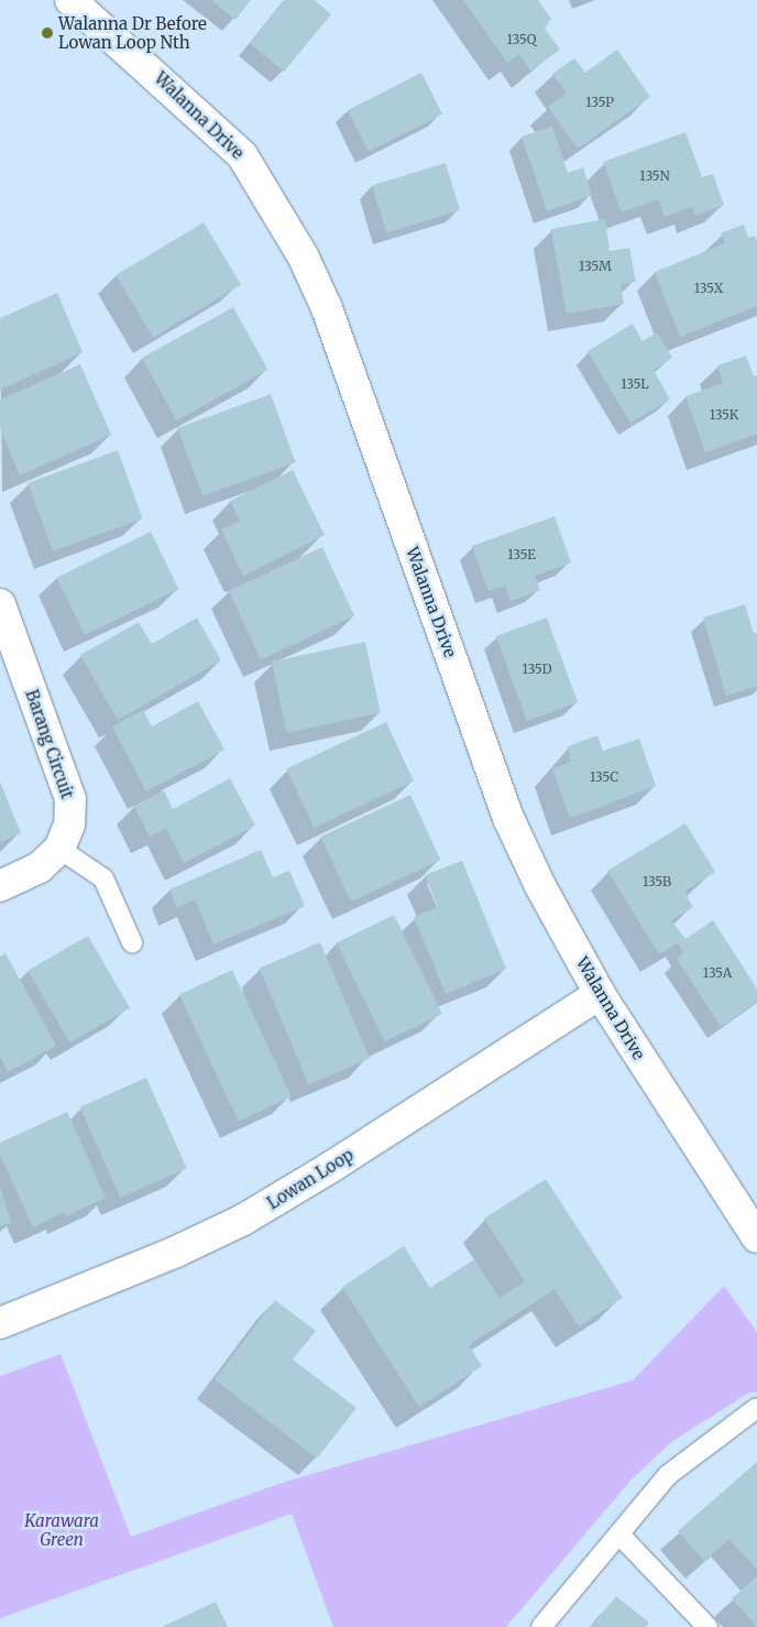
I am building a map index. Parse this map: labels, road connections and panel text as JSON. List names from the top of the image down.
{
  "streets": {
    "street": ["Walanna Drive", "Barang Circuit", "Lowan Loop"]
  },
  "crossings": [
    ["Walanna Drive", "Lowan Loop"]
  ],
  "parks": ["Karawara Green"],
  "places": ["Walanna Dr Before Lowan Loop Nth"],
  "house_numbers": [
    "135Q",
    "135P",
    "135N",
    "135M",
    "135X",
    "135L",
    "135K",
    "135E",
    "135D",
    "135C",
    "135B",
    "135A"
  ]
}
